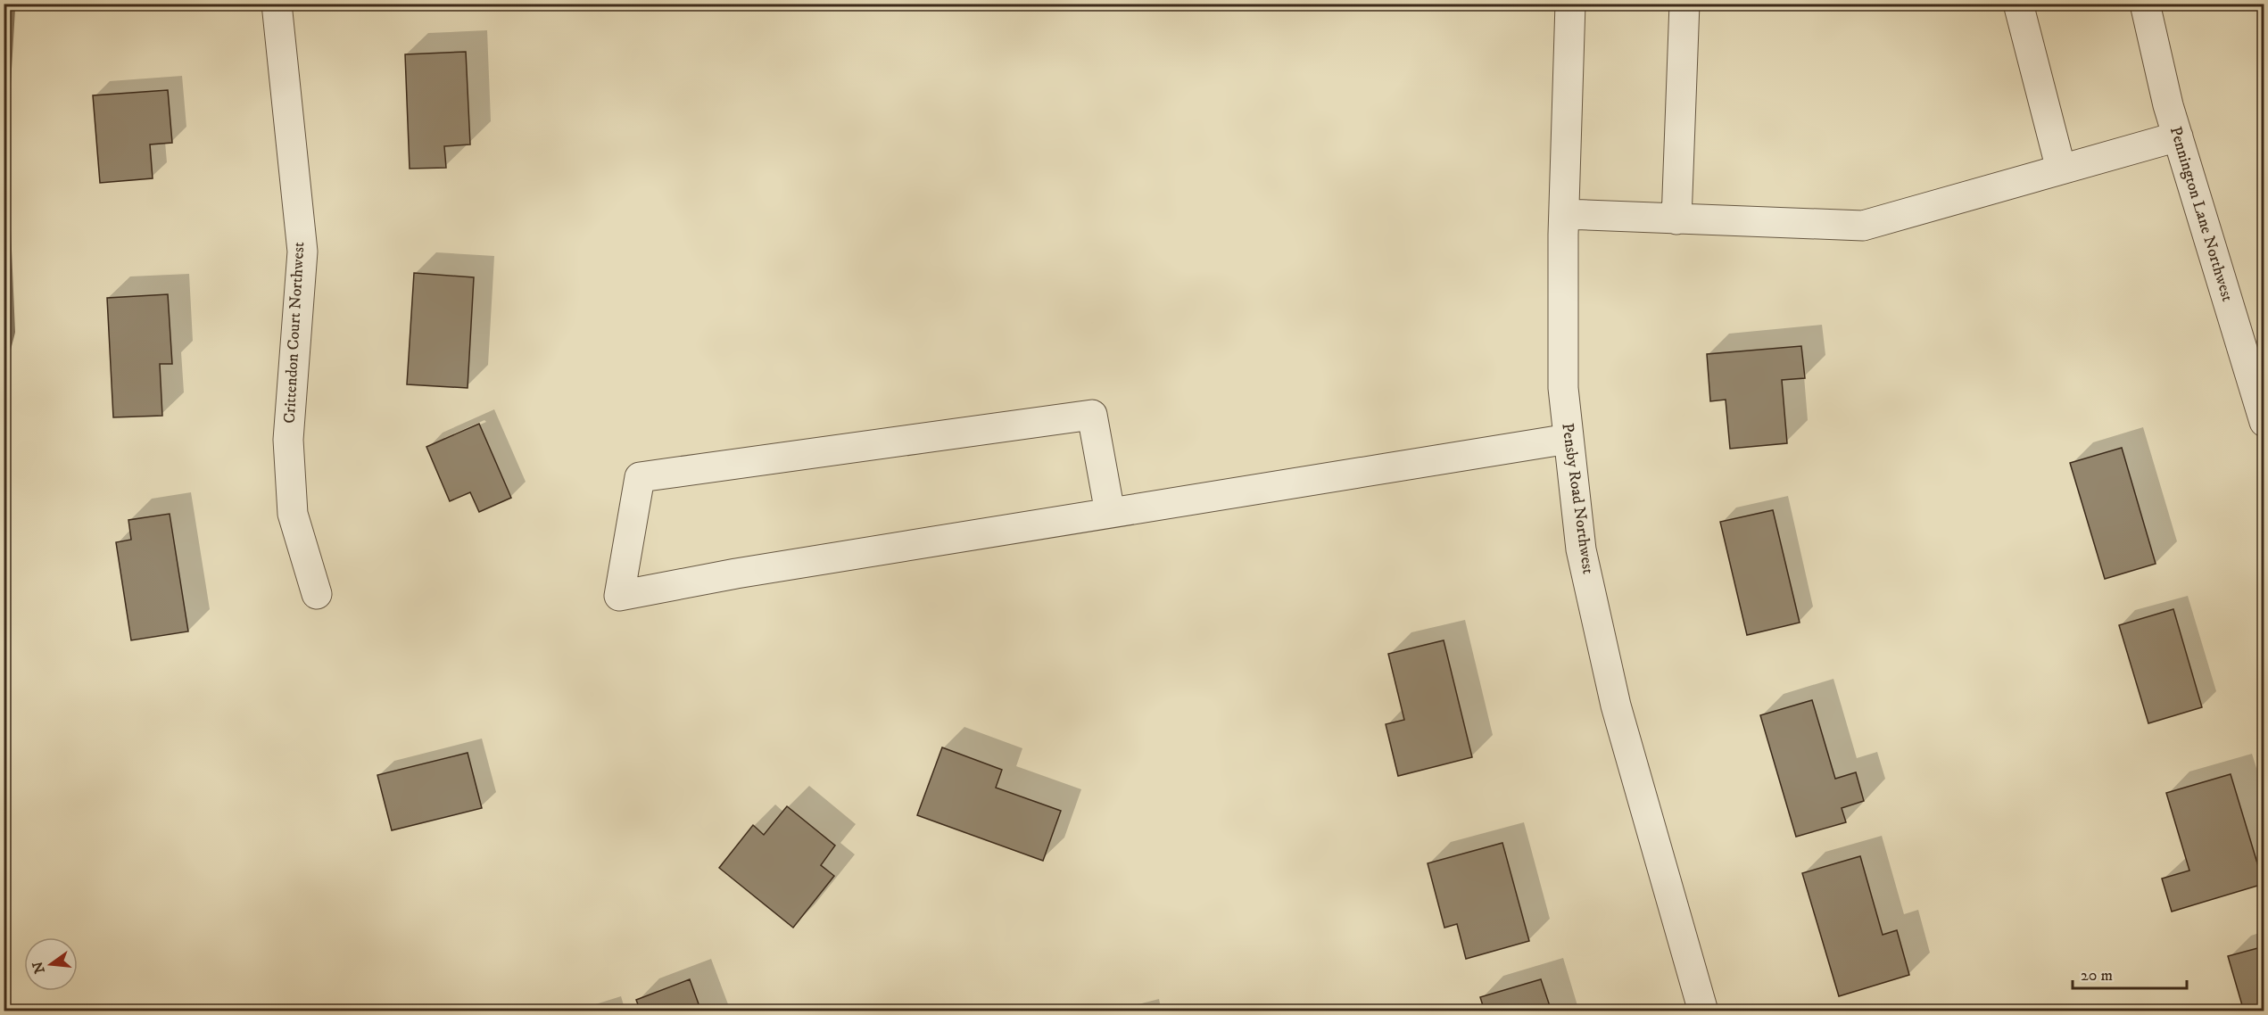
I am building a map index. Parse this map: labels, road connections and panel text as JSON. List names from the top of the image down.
{
  "streets": {
    "street": ["Pennington Lane Northwest", "Crittendon Court Northwest", "Pensby Road Northwest"]
  },
  "scale_bar": "20 m",
  "north": "left"
}
